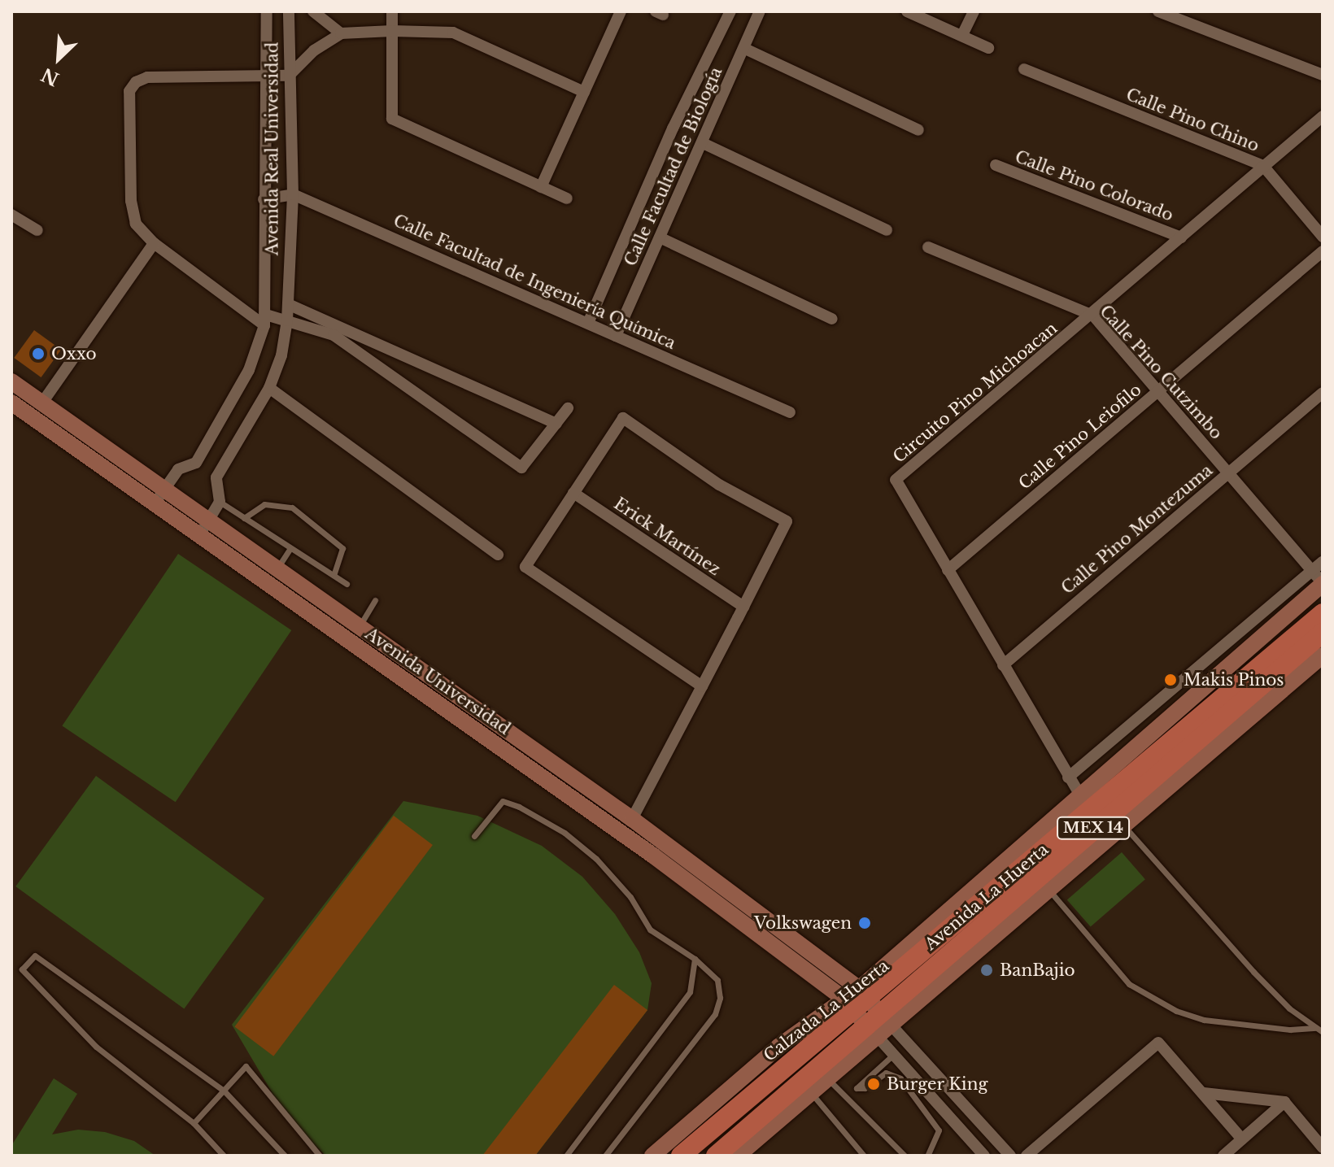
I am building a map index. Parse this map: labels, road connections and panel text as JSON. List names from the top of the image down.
{
  "streets": {
    "main road": ["MEX 14", "Avenida La Huerta"],
    "street": [
      "Calle Pino Chino",
      "Avenida Real Universidad",
      "Calle Facultad de Biología",
      "Calle Pino Colorado",
      "Calle Facultad de Ingenierίa Quίmica",
      "Calle Pino Cutzimbo",
      "Circuito Pino Michoacan",
      "Calle Pino Leiofilo",
      "Calle Pino Montezuma",
      "Erick Martínez",
      "Avenida Universidad",
      "Calzada La Huerta"
    ]
  },
  "crossings": [
    ["Calle Pino Chino", "Circuito Pino Michoacan"],
    ["Avenida Real Universidad", "Calle Facultad de Ingenierίa Quίmica"],
    ["Avenida Real Universidad", "Avenida Universidad"],
    ["Calle Facultad de Biología", "Calle Facultad de Ingenierίa Quίmica"],
    ["Calle Pino Colorado", "Circuito Pino Michoacan"],
    ["Calle Pino Cutzimbo", "Circuito Pino Michoacan"],
    ["Calle Pino Cutzimbo", "Calle Pino Leiofilo"],
    ["Calle Pino Cutzimbo", "Calle Pino Montezuma"],
    ["Circuito Pino Michoacan", "Calle Pino Leiofilo"],
    ["Circuito Pino Michoacan", "Calle Pino Montezuma"],
    ["Circuito Pino Michoacan", "Avenida La Huerta"],
    ["Avenida Universidad", "Avenida La Huerta"],
    ["Avenida Universidad", "Calzada La Huerta"],
    ["Avenida La Huerta", "Calzada La Huerta"]
  ],
  "places": [
    "Oxxo",
    "Makis Pinos",
    "Volkswagen",
    "BanBajio",
    "Burger King"
  ],
  "north": "bottom left"
}
